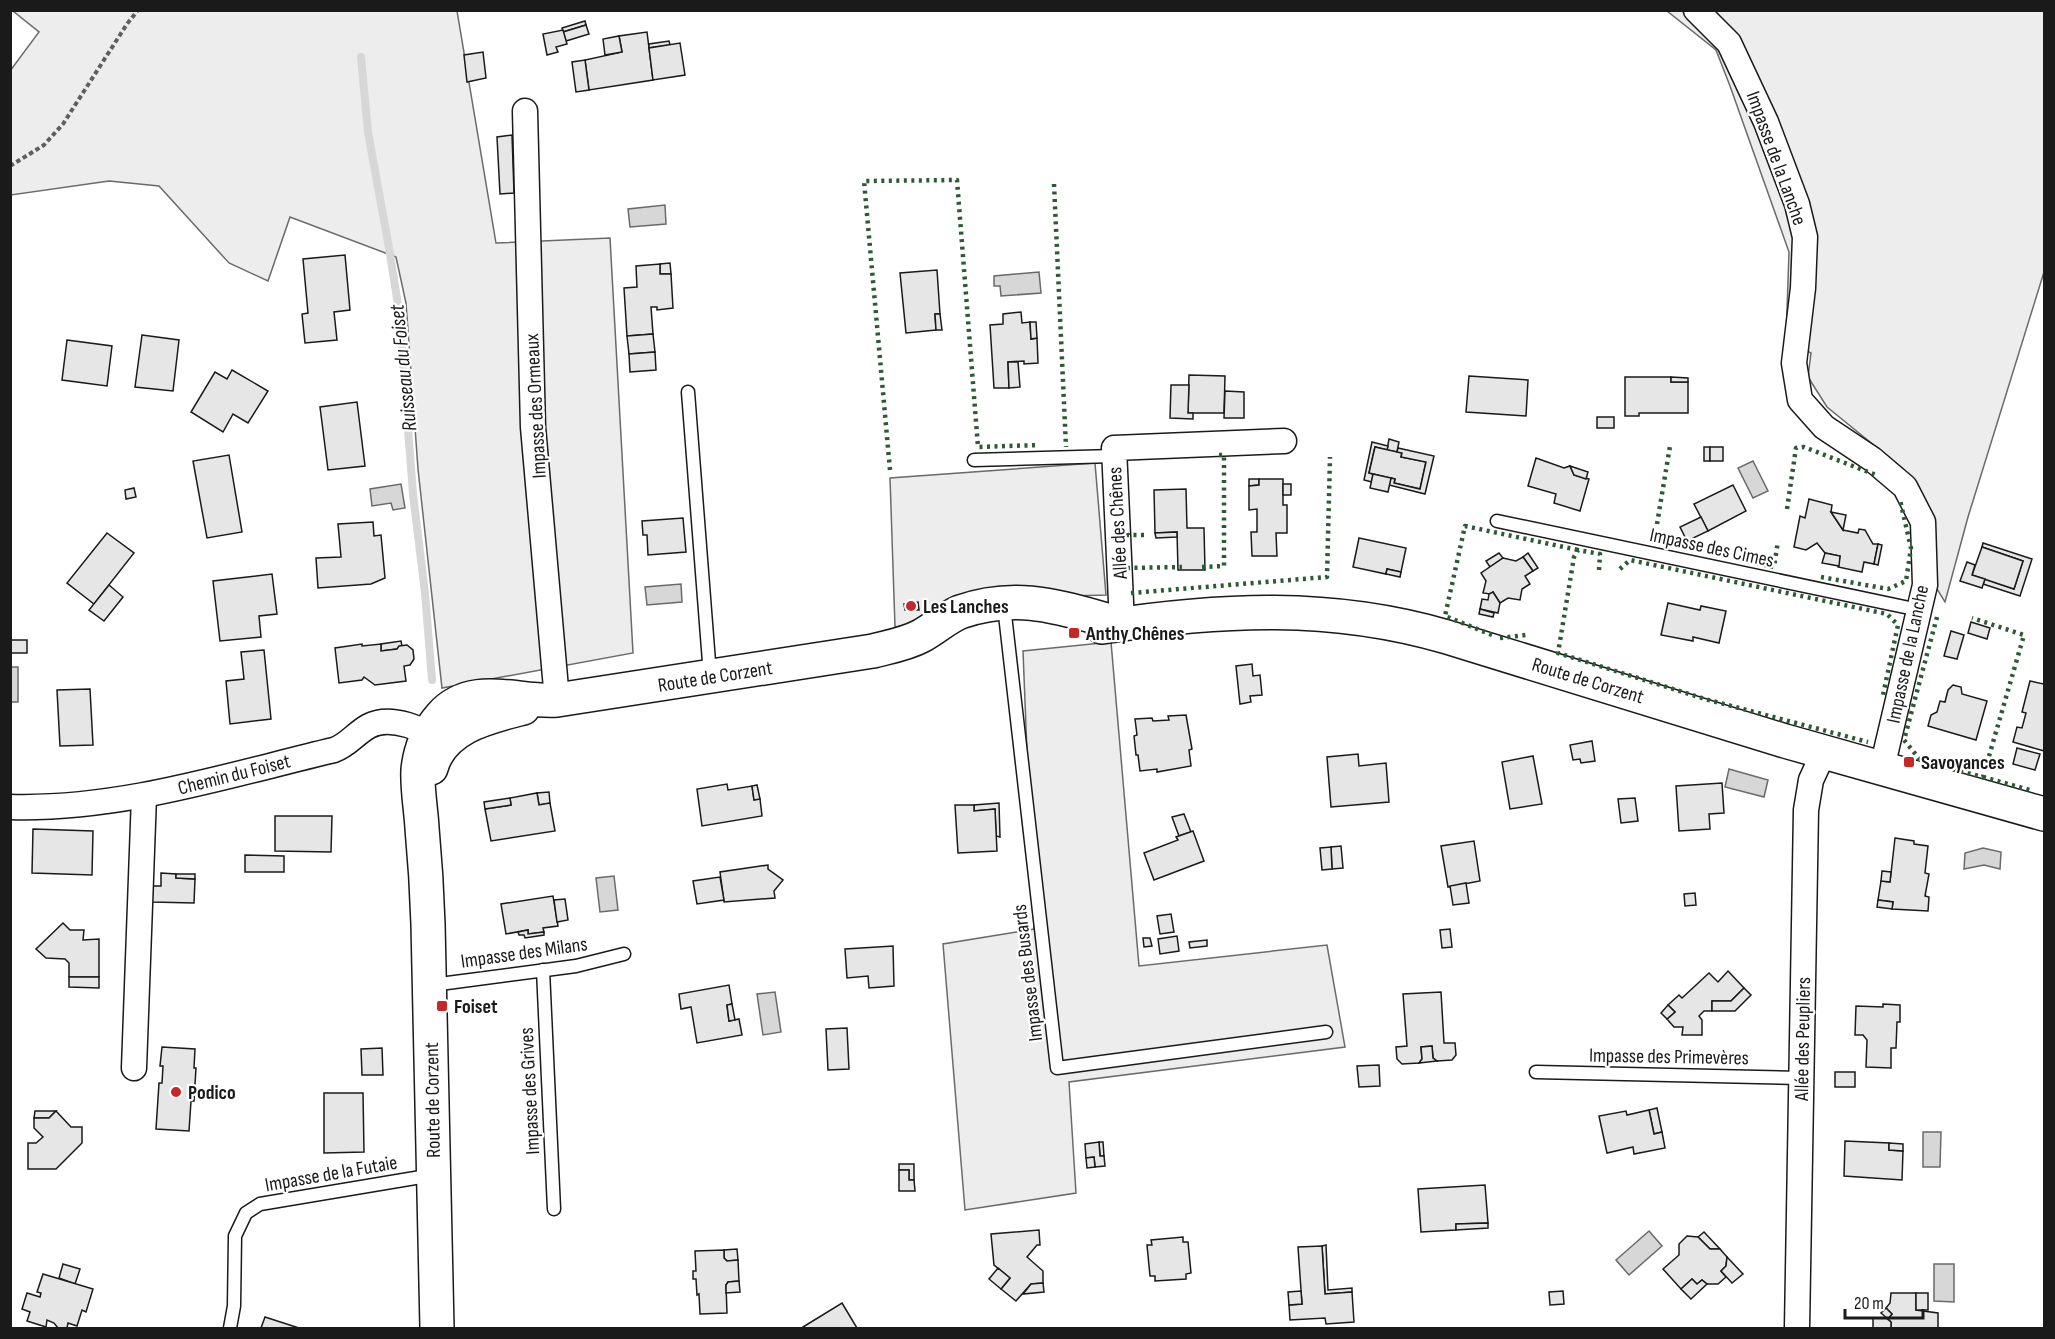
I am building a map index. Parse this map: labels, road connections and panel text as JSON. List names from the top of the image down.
{
  "streets": {
    "street": [
      "Impasse de la Lanche",
      "Impasse des Ormeaux",
      "Allée des Chênes",
      "Route de Corzent",
      "Chemin du Foiset",
      "Allée des Peupliers"
    ],
    "lane": [
      "Impasse des Cimes",
      "Impasse des Milans",
      "Impasse des Busards",
      "Impasse des Primevères",
      "Impasse des Grives",
      "Impasse de la Futaie"
    ]
  },
  "crossings": [
    ["Impasse de la Lanche", "Impasse des Cimes"],
    ["Impasse de la Lanche", "Route de Corzent"],
    ["Impasse des Ormeaux", "Route de Corzent"],
    ["Allée des Chênes", "Route de Corzent"],
    ["Route de Corzent", "Chemin du Foiset"],
    ["Route de Corzent", "Impasse des Milans"],
    ["Route de Corzent", "Impasse des Busards"],
    ["Route de Corzent", "Allée des Peupliers"],
    ["Route de Corzent", "Impasse de la Futaie"],
    ["Impasse des Milans", "Impasse des Grives"],
    ["Allée des Peupliers", "Impasse des Primevères"]
  ],
  "water": ["Ruisseau du Foiset"],
  "places": {
    "other": ["Les Lanches", "Podico"],
    "transit": ["Anthy Chênes", "Savoyances", "Foiset"]
  },
  "scale_bar": "20 m"
}
